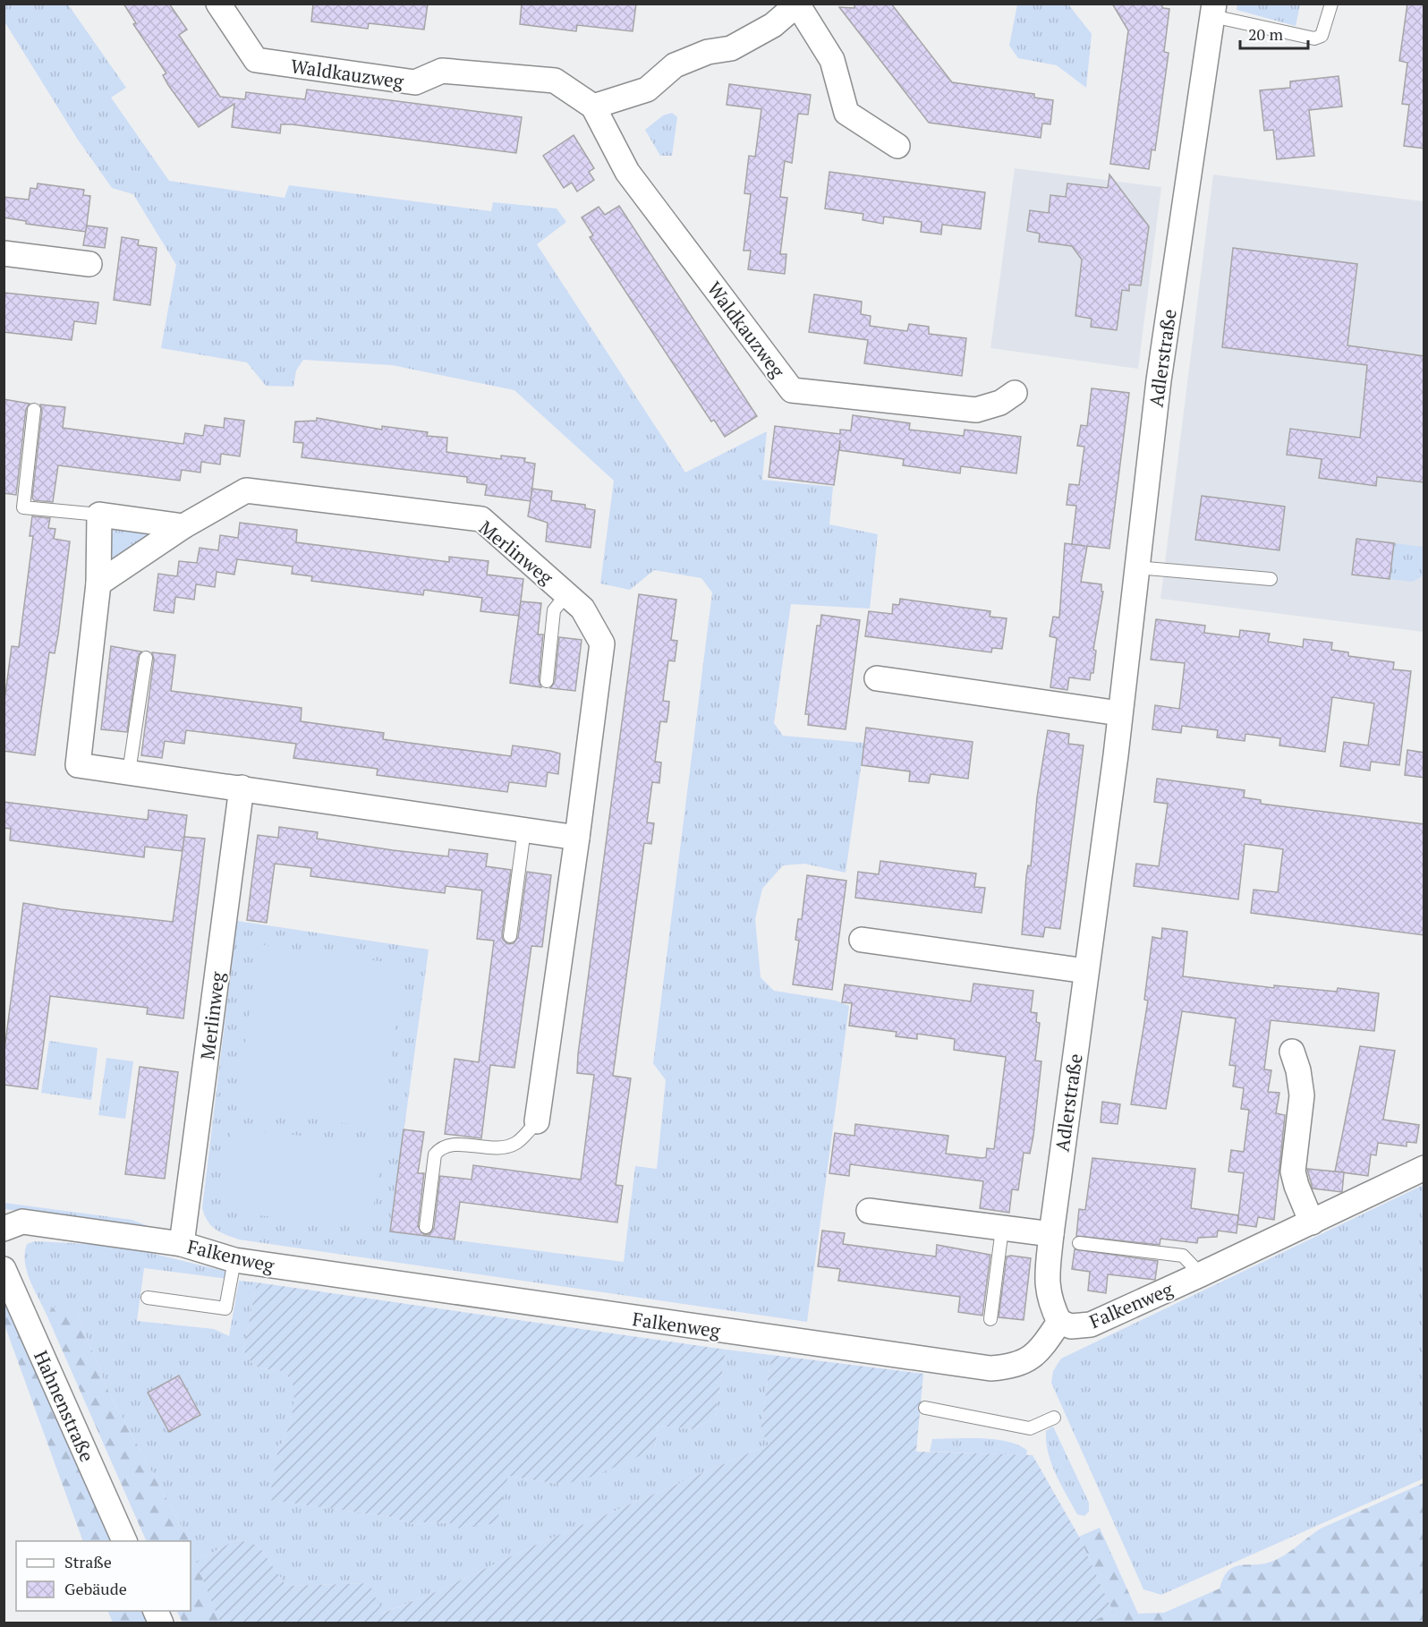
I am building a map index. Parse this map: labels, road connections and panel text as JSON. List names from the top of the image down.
{
  "streets": {
    "street": [
      "Waldkauzweg",
      "Adlerstraße",
      "Merlinweg",
      "Falkenweg",
      "Hahnenstraße"
    ]
  },
  "crossings": [
    ["Adlerstraße", "Falkenweg"],
    ["Merlinweg", "Falkenweg"]
  ],
  "legend": ["Straße", "Gebäude"],
  "scale_bar": "20 m"
}
